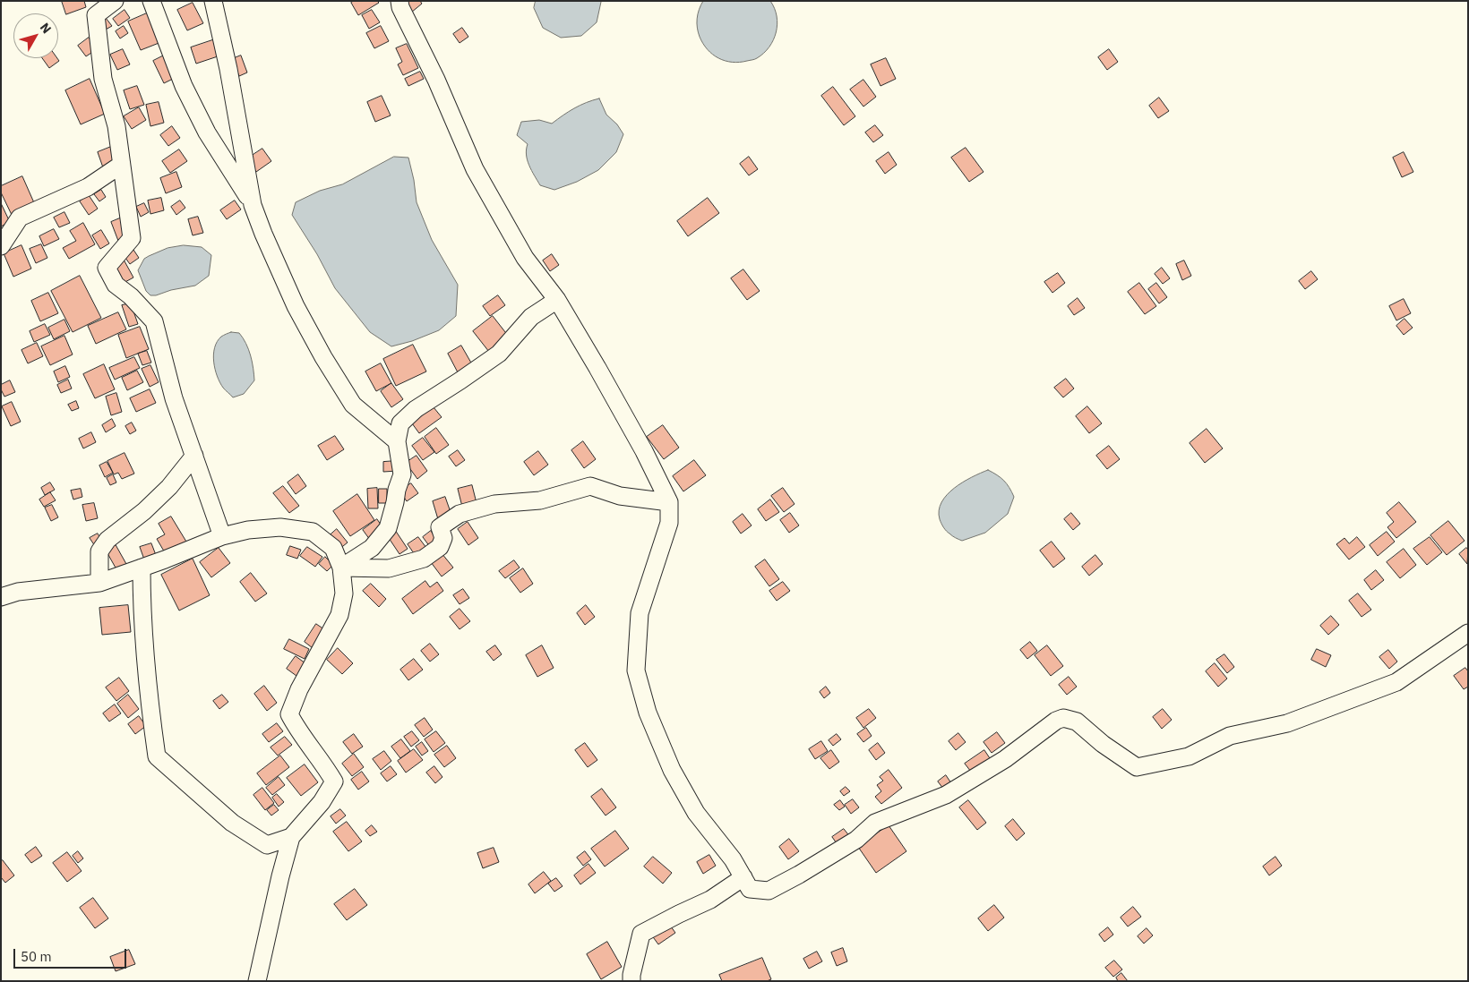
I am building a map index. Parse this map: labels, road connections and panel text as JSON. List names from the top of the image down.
{
  "scale_bar": "50 m",
  "north": "top right"
}
